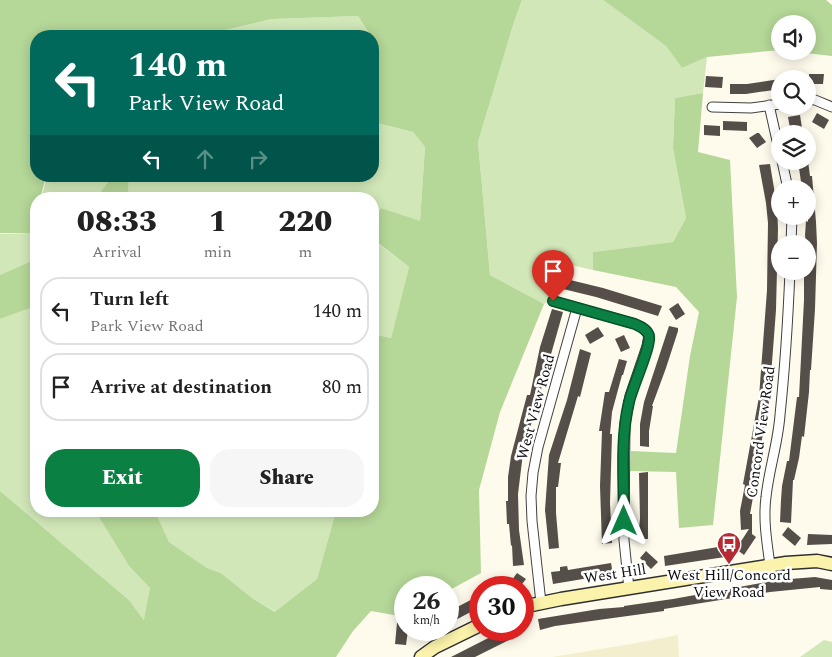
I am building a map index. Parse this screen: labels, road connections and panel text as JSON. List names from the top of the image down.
{
  "streets": {
    "street": ["West View Road", "Concord View Road", "West Hill"]
  },
  "crossings": [
    ["West View Road", "West Hill"],
    ["Concord View Road", "West Hill"]
  ],
  "places": {
    "bus stop": ["West Hill/Concord View Road"]
  },
  "page": {
    "map_buttons": ["+", "−"],
    "turn": ["140 m", "Park View Road"],
    "eta": [
      "08:33",
      "Arrival",
      "1",
      "min",
      "220",
      "m"
    ],
    "list": [
      {
        "name": "Turn left",
        "note": "Park View Road",
        "value": "140 m"
      },
      {
        "name": "Arrive at destination",
        "value": "80 m"
      }
    ],
    "buttons": ["Exit", "Share"],
    "speed": "26 km/h",
    "limit": "30"
  }
}
